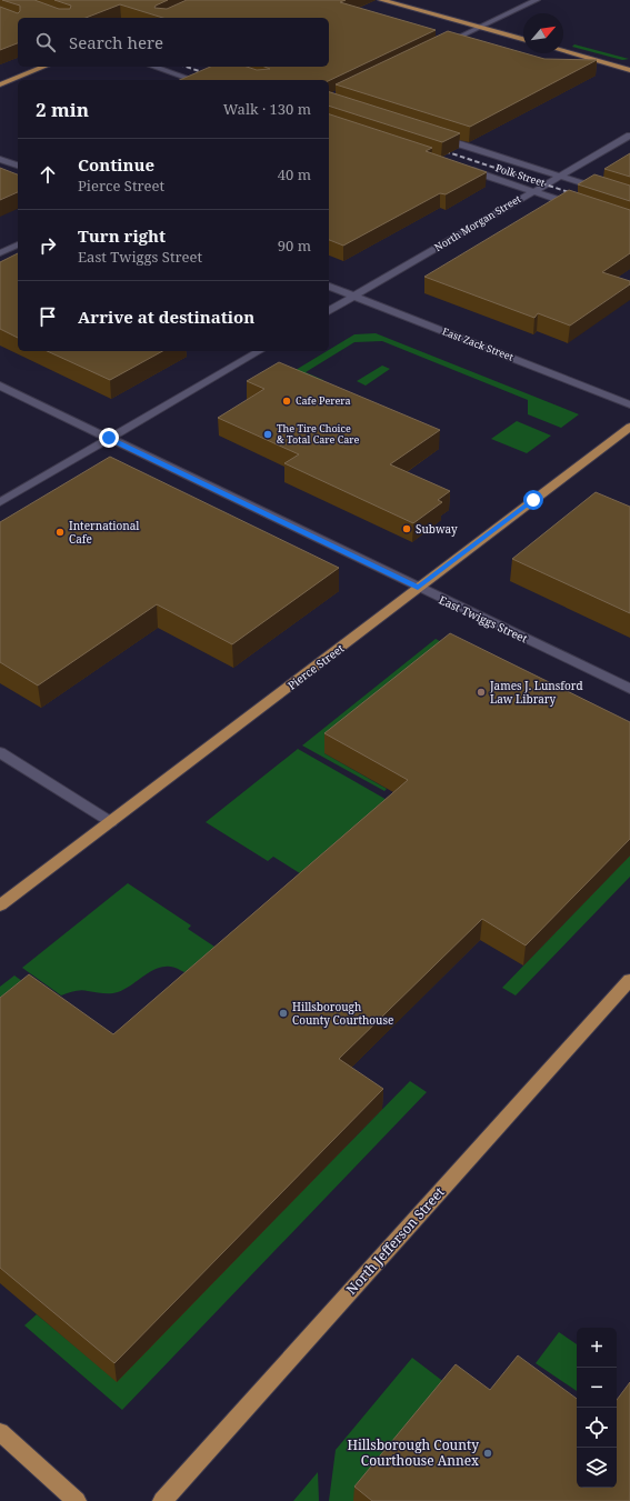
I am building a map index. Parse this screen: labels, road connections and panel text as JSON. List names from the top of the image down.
{
  "streets": {
    "main road": ["Pierce Street", "North Jefferson Street"],
    "street": [
      "Polk Street",
      "North Morgan Street",
      "East Zack Street",
      "East Twiggs Street"
    ]
  },
  "crossings": [
    ["Polk Street", "North Morgan Street"],
    ["North Morgan Street", "East Zack Street"],
    ["East Twiggs Street", "Pierce Street"]
  ],
  "places": [
    "Cafe Perera",
    "The Tire Choice & Total Care Care",
    "Subway",
    "International Cafe",
    "James J. Lunsford Law Library",
    "Hillsborough County Courthouse",
    "Hillsborough County Courthouse Annex"
  ],
  "north": "top right",
  "page": {
    "search": "Search here",
    "heading": ["2 min", "Walk · 130 m"],
    "list": [
      ["Continue", "Pierce Street", "40 m"],
      ["Turn right", "East Twiggs Street", "90 m"],
      "Arrive at destination"
    ],
    "map_buttons": ["+", "−"]
  }
}
